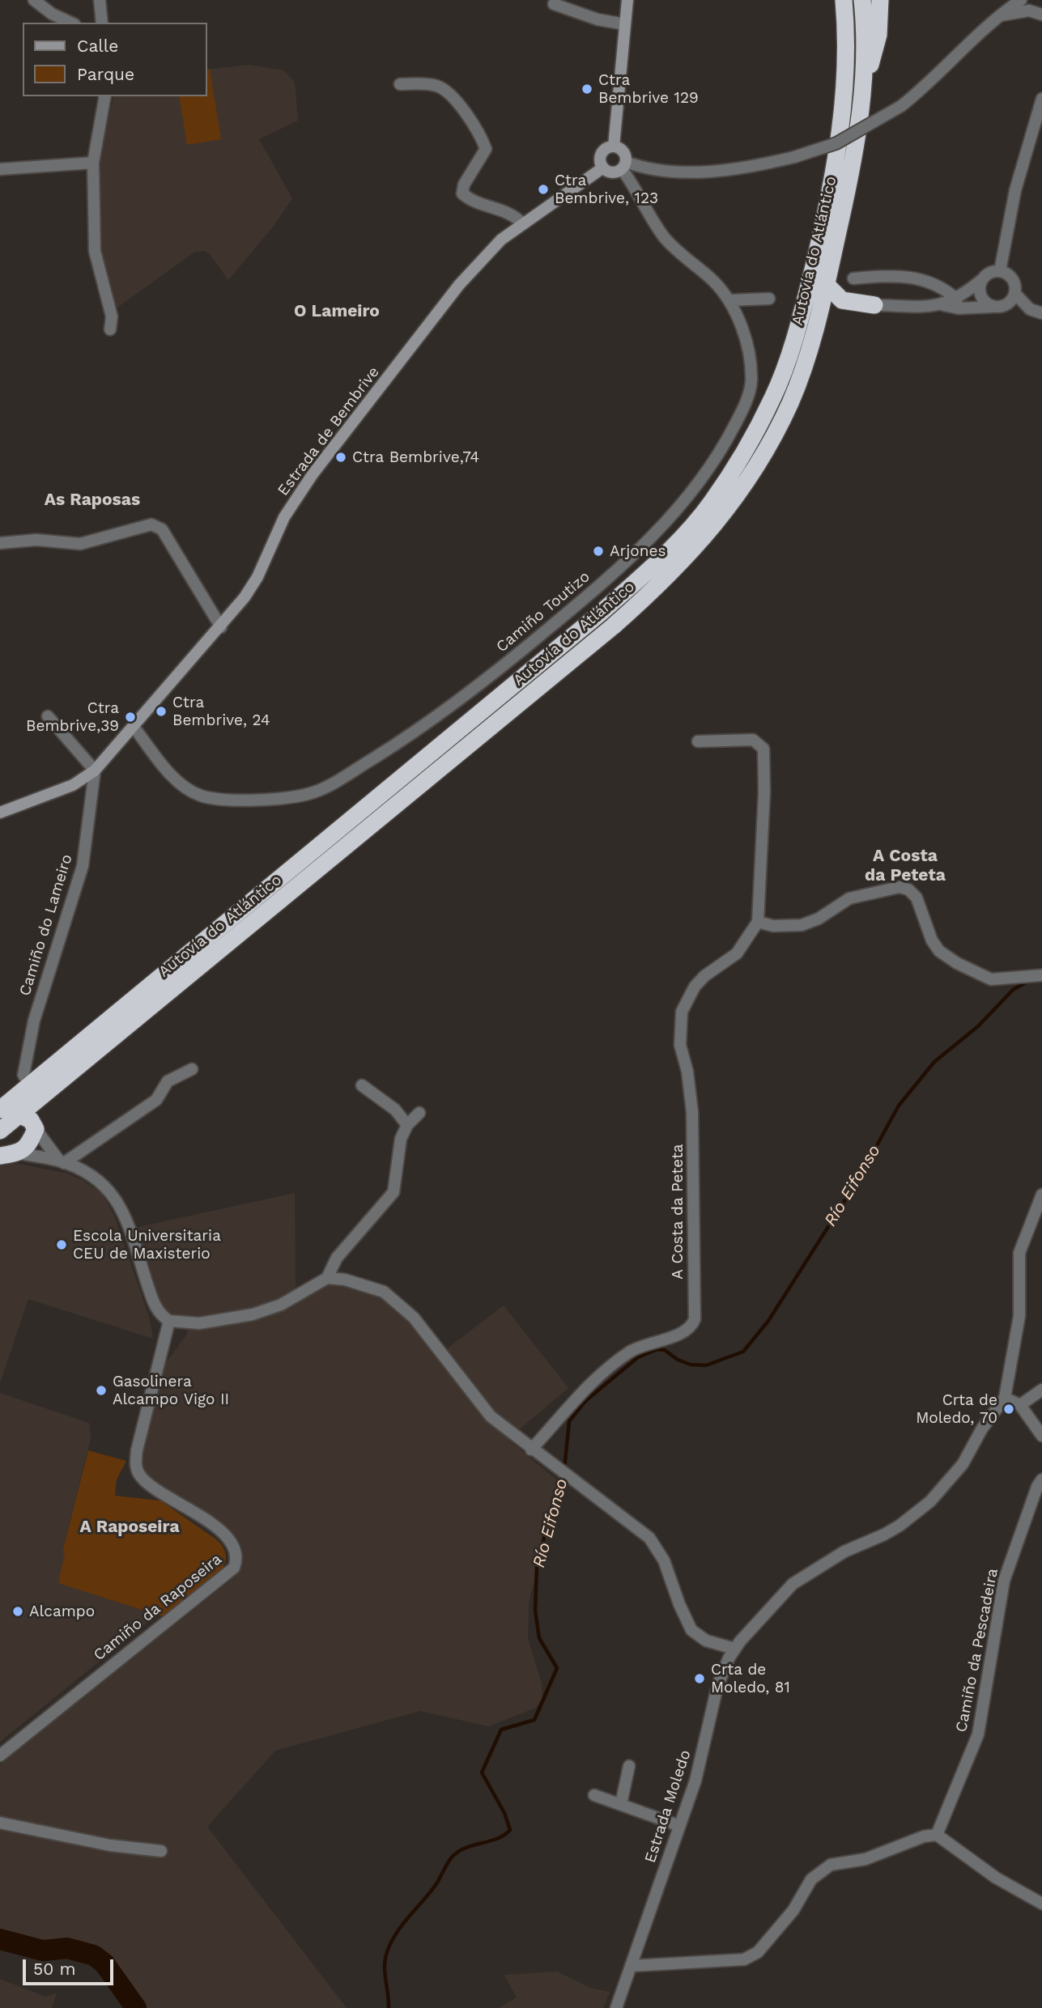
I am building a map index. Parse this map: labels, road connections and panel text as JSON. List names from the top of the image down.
{
  "streets": {
    "highway": ["Autovía do Atlántico"],
    "street": [
      "Estrada de Bembrive",
      "Camiño Toutizo",
      "Camiño do Lameiro",
      "A Costa da Peteta",
      "Camiño da Raposeira",
      "Camiño da Pescadeira",
      "Estrada Moledo"
    ]
  },
  "crossings": [
    ["Autovía do Atlántico", "Camiño do Lameiro"],
    ["Estrada de Bembrive", "Camiño Toutizo"],
    ["Estrada de Bembrive", "Camiño do Lameiro"]
  ],
  "districts": [
    "O Lameiro",
    "As Raposas",
    "A Costa da Peteta",
    "A Raposeira"
  ],
  "water": ["Río Eifonso"],
  "places": [
    "Ctra Bembrive 129",
    "Ctra Bembrive, 123",
    "Ctra Bembrive,74",
    "Arjones",
    "Ctra Bembrive, 24",
    "Ctra Bembrive,39",
    "Escola Universitaria CEU de Maxisterio",
    "Gasolinera Alcampo Vigo II",
    "Crta de Moledo, 70",
    "Alcampo",
    "Crta de Moledo, 81"
  ],
  "legend": ["Calle", "Parque"],
  "scale_bar": "50 m"
}
